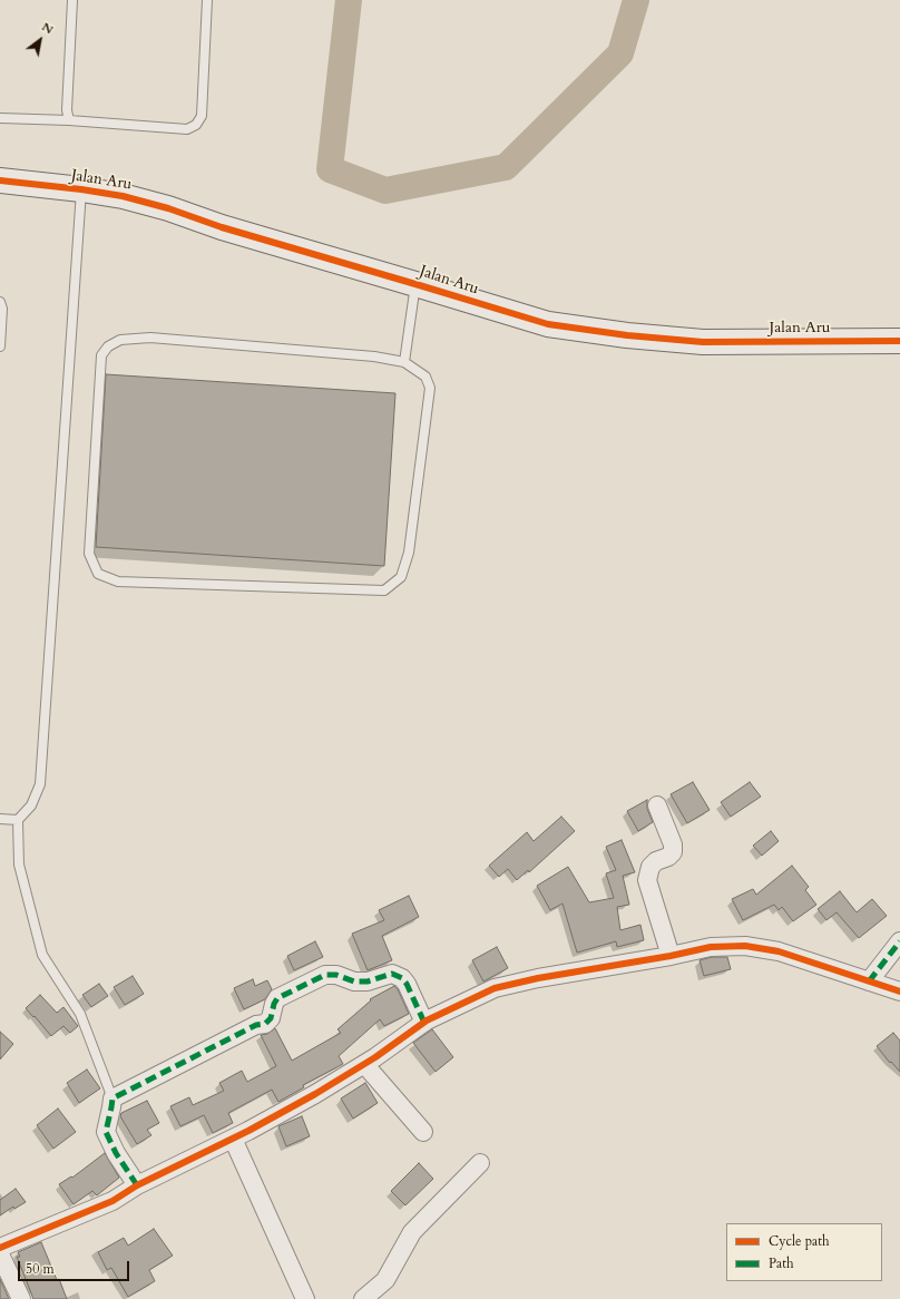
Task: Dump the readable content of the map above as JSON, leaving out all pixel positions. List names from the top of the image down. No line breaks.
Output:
{"streets":{"street":["Jalan Aru"]},"legend":["Cycle path","Path"],"scale_bar":"50 m","north":"top right"}
